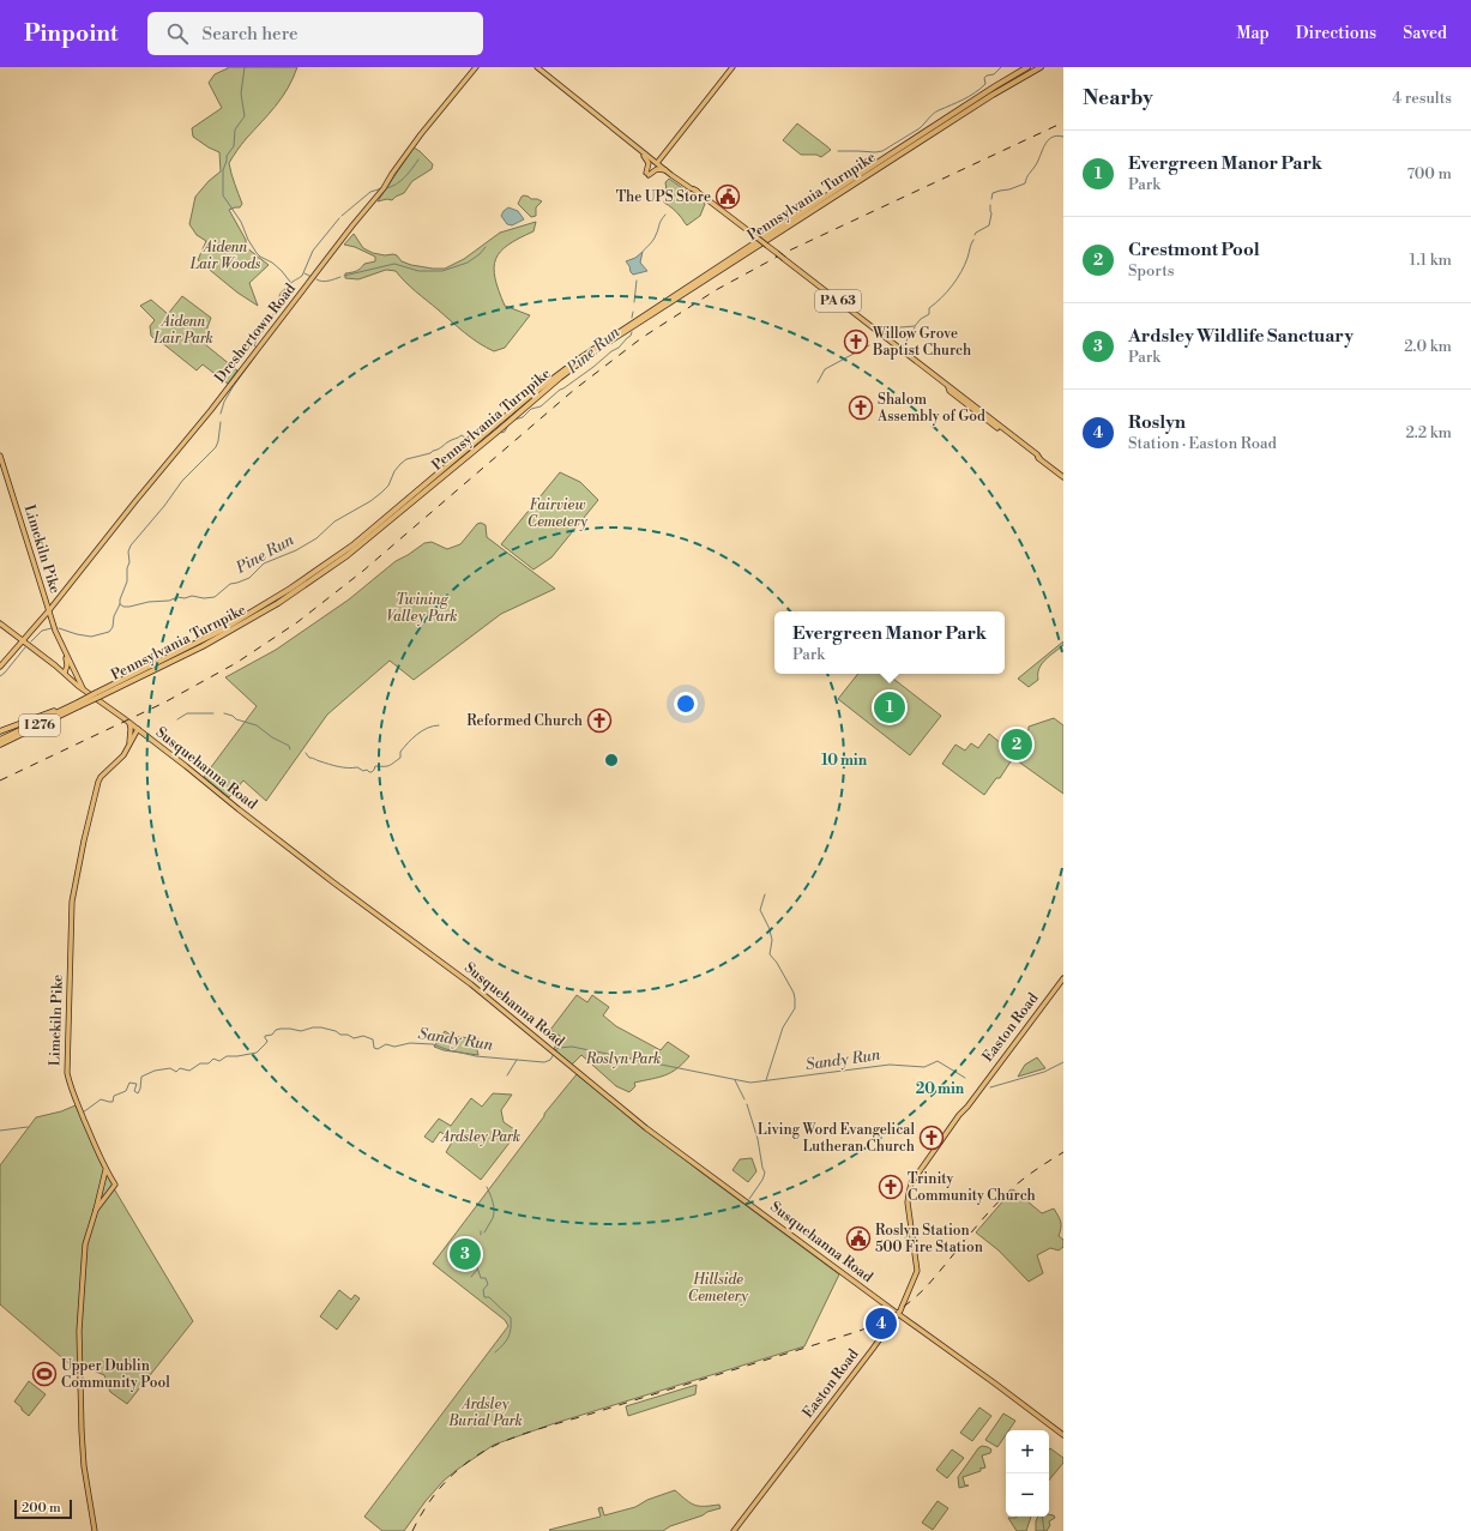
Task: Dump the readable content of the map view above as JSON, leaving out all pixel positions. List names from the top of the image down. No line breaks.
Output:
{"streets":{"highway":["Pennsylvania Turnpike","I 276"],"main road":["PA 63","Dreshertown Road","Limekiln Pike","Susquehanna Road","Easton Road"]},"crossings":[["Dreshertown Road","Limekiln Pike"],["Dreshertown Road","Susquehanna Road"],["Limekiln Pike","Susquehanna Road"],["Susquehanna Road","Easton Road"]],"water":["Pine Run","Sandy Run"],"parks":["Aidenn Lair Woods","Aidenn Lair Park","Fairview Cemetery","Twining Valley Park","Roslyn Park","Ardsley Park","Hillside Cemetery","Ardsley Burial Park"],"places":{"public building":["The UPS Store","Roslyn Station 500 Fire Station"],"church":["Willow Grove Baptist Church","Shalom Assembly of God","Reformed Church","Living Word Evangelical Lutheran Church","Trinity Community Church"],"sports":["Upper Dublin Community Pool"]},"scale_bar":"200 m","page":{"header":"Pinpoint","search":"Search here","nav":["Map","Directions","Saved"],"heading":["Nearby","4 results"],"list":[{"mark":"1","name":"Evergreen Manor Park","note":"Park","value":"700 m"},{"mark":"2","name":"Crestmont Pool","note":"Sports","value":"1.1 km"},{"mark":"3","name":"Ardsley Wildlife Sanctuary","note":"Park","value":"2.0 km"},{"mark":"4","name":"Roslyn","note":"Station · Easton Road","value":"2.2 km"}],"popup":["Evergreen Manor Park","Park"],"pins":["1","2","3","4"],"map_buttons":["+","−"],"scale":"200 m"},"rings":["10 min","20 min"]}
